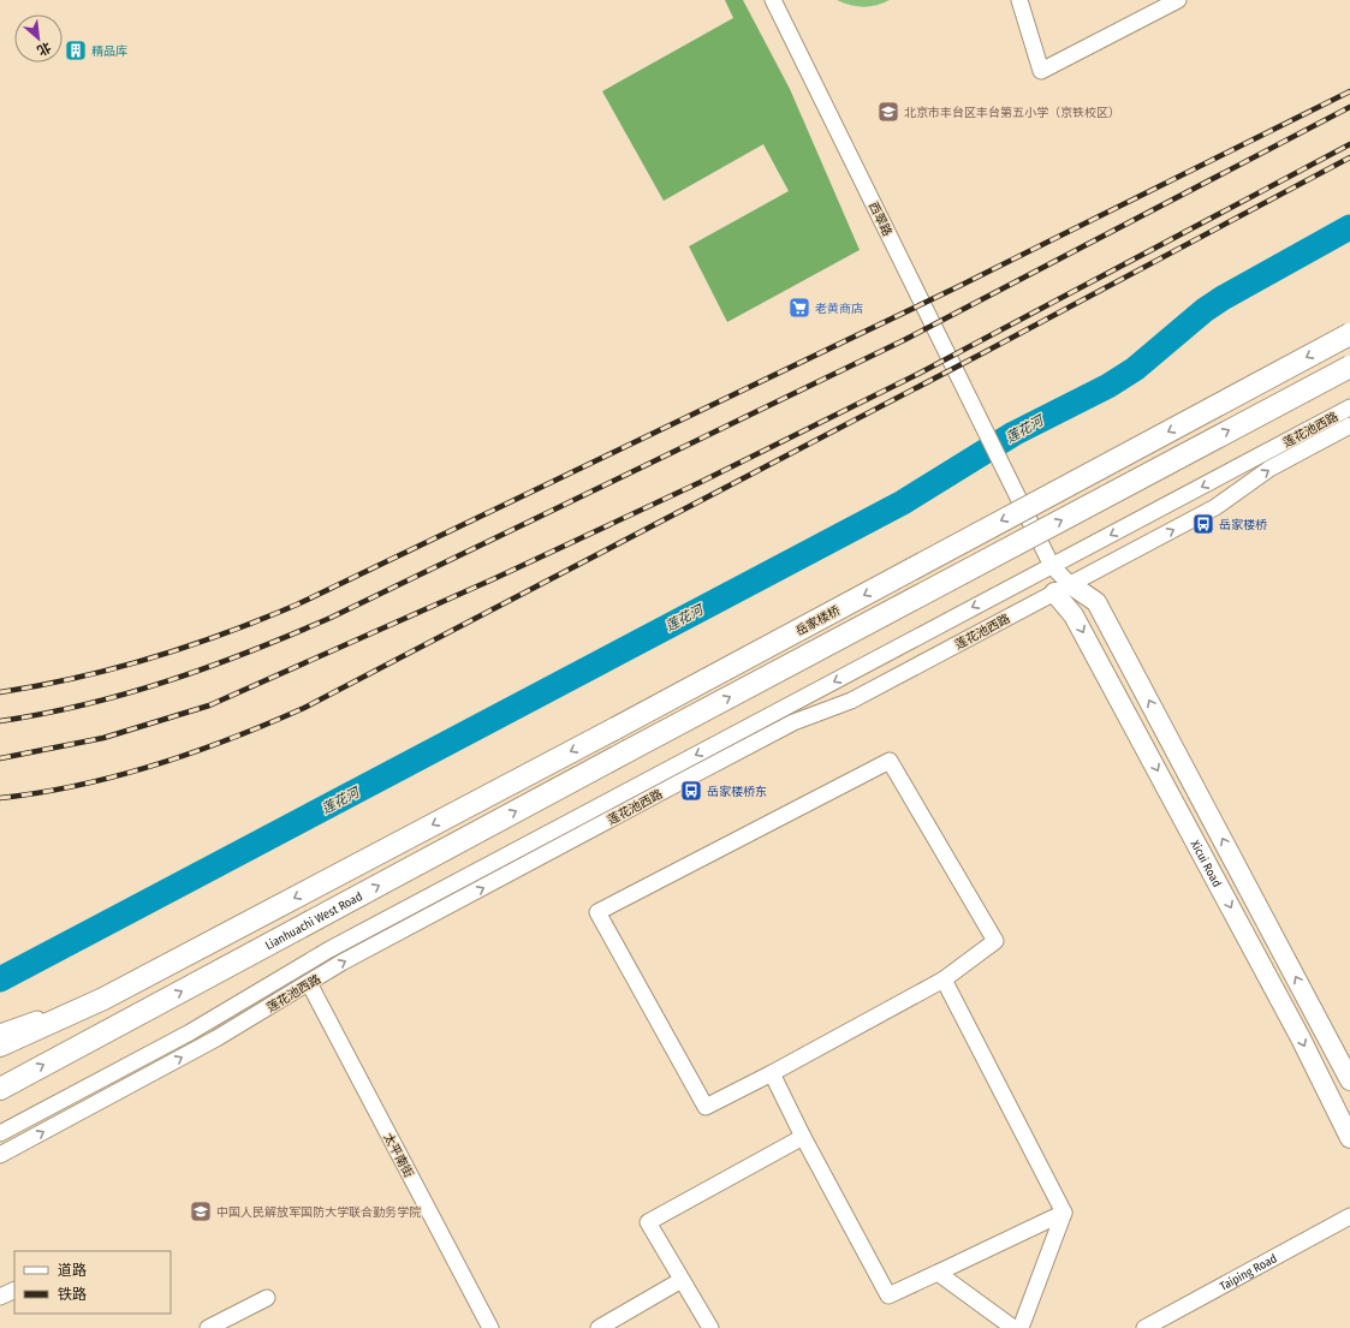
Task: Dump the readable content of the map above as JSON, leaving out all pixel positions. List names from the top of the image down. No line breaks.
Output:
{"streets":{"highway":["岳家楼桥","Lianhuachi West Road"],"main road":["Xicui Road"],"street":["西翠路","莲花池西路","太平南街","Taiping Road"]},"crossings":[["西翠路","莲花池西路"],["西翠路","Xicui Road"],["莲花池西路","Xicui Road"],["莲花池西路","太平南街"]],"one_way":["岳家楼桥","Lianhuachi West Road"],"water":["莲花河"],"places":{"building":["精品库"],"school or university":["北京市丰台区丰台第五小学（京铁校区）","中国人民解放军国防大学联合勤务学院"],"supermarket":["老黄商店"],"bus stop":["岳家楼桥","岳家楼桥东"]},"legend":["道路","铁路"],"north":"bottom right"}
